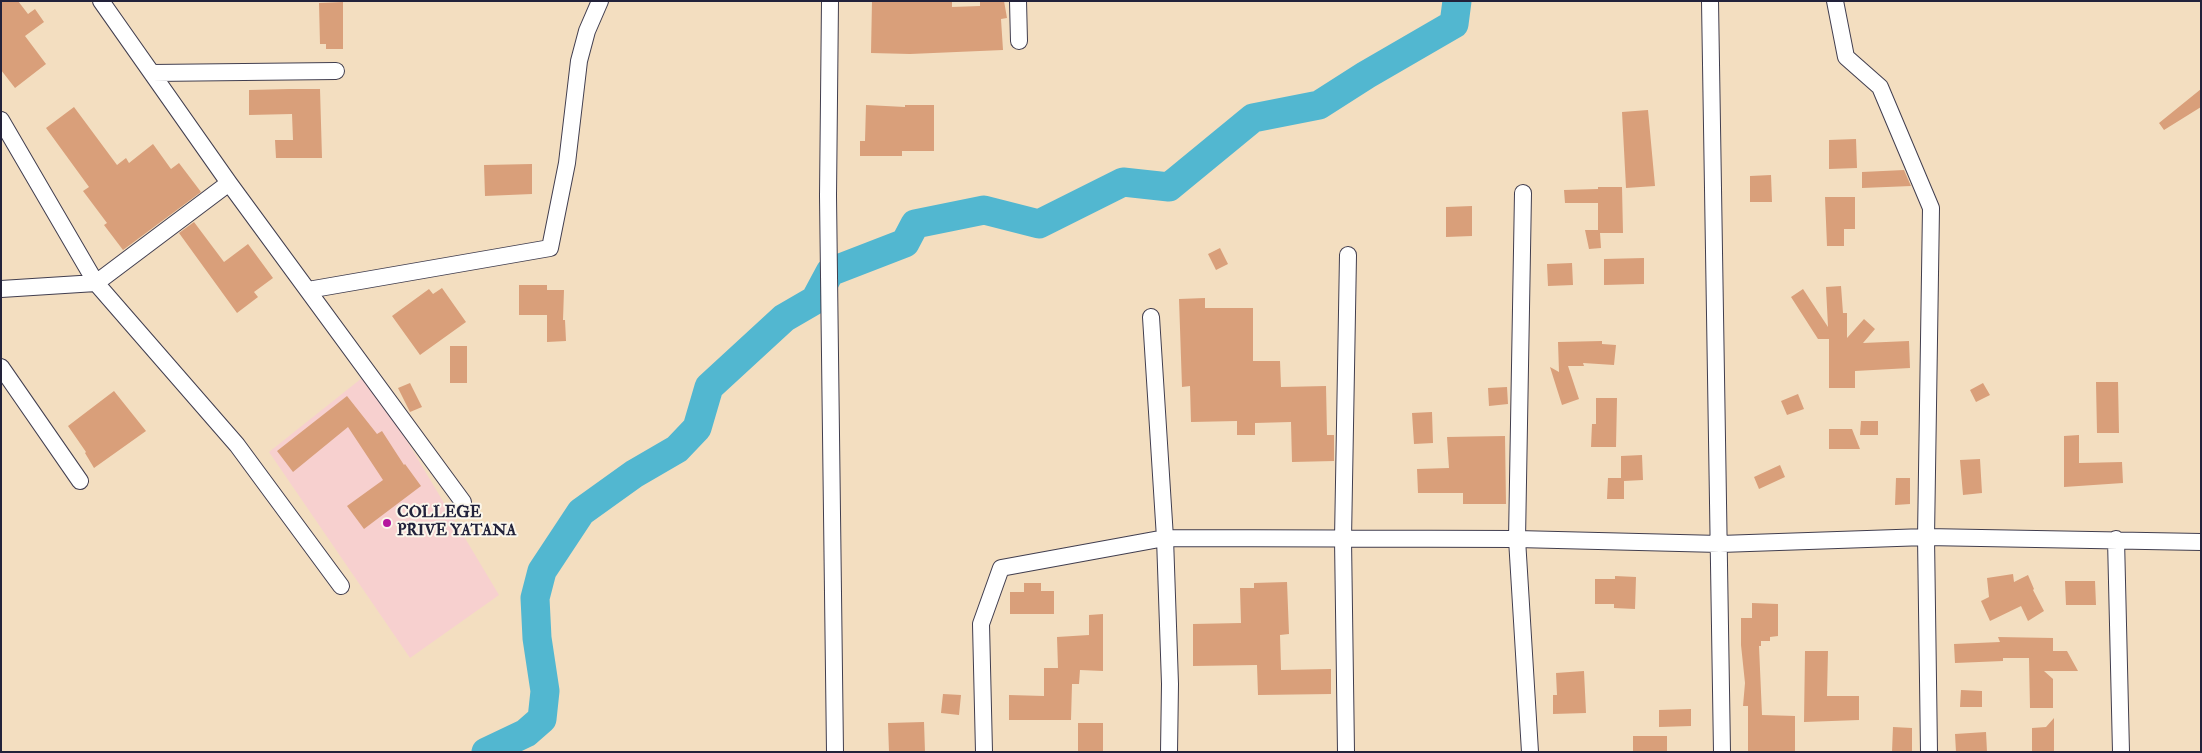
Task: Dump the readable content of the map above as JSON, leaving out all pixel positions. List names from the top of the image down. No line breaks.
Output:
{"places":["COLLEGE PRIVE YATANA"]}
